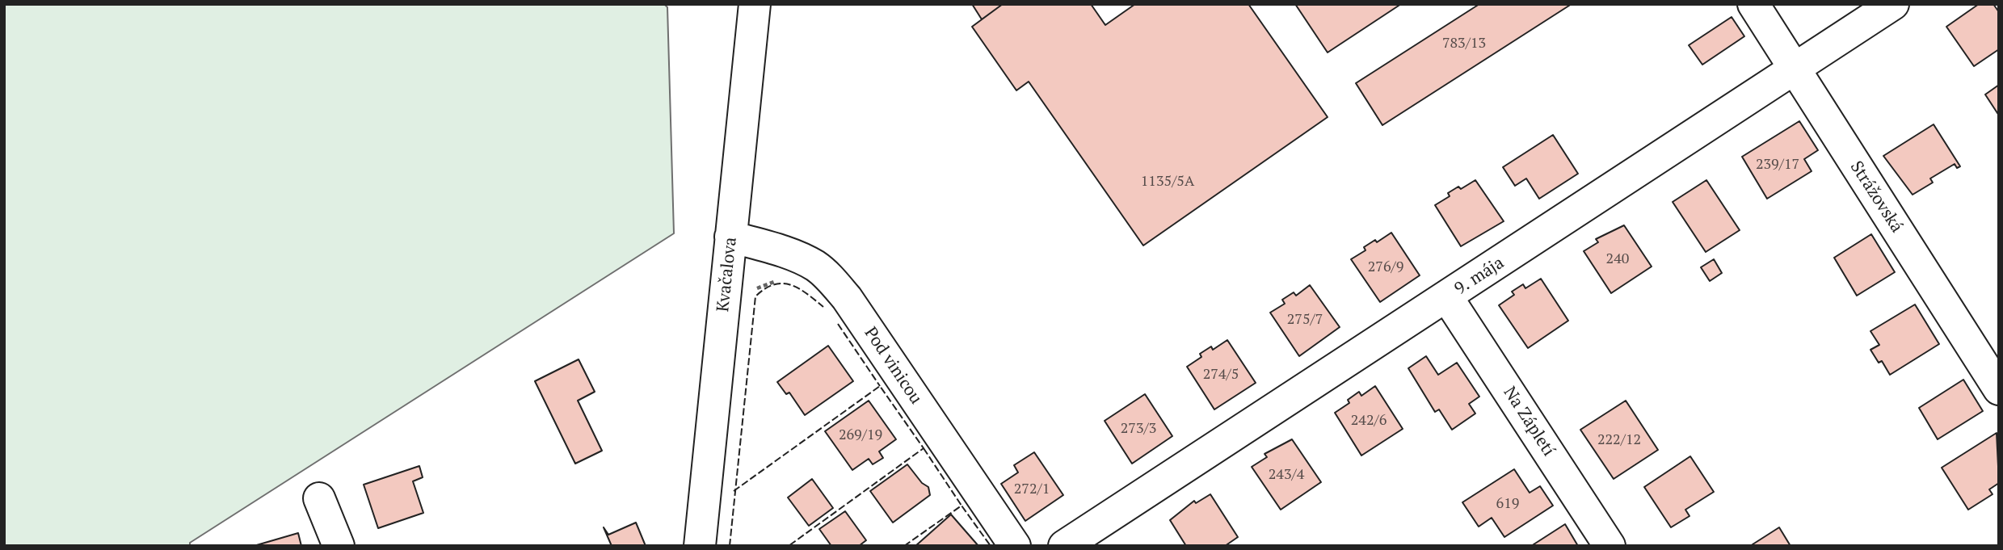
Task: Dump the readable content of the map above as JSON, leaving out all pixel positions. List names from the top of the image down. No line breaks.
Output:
{"streets":{"street":["Strážovská","Kvačalova","9. mája","Pod vinicou","Na Zápletí"]},"crossings":[["Strážovská","9. mája"],["Kvačalova","Pod vinicou"],["9. mája","Na Zápletí"]],"house_numbers":["783/13","239/17","1135/5A","240","276/9","275/7","274/5","242/6","273/3","269/19","222/12","243/4","272/1","619"]}
